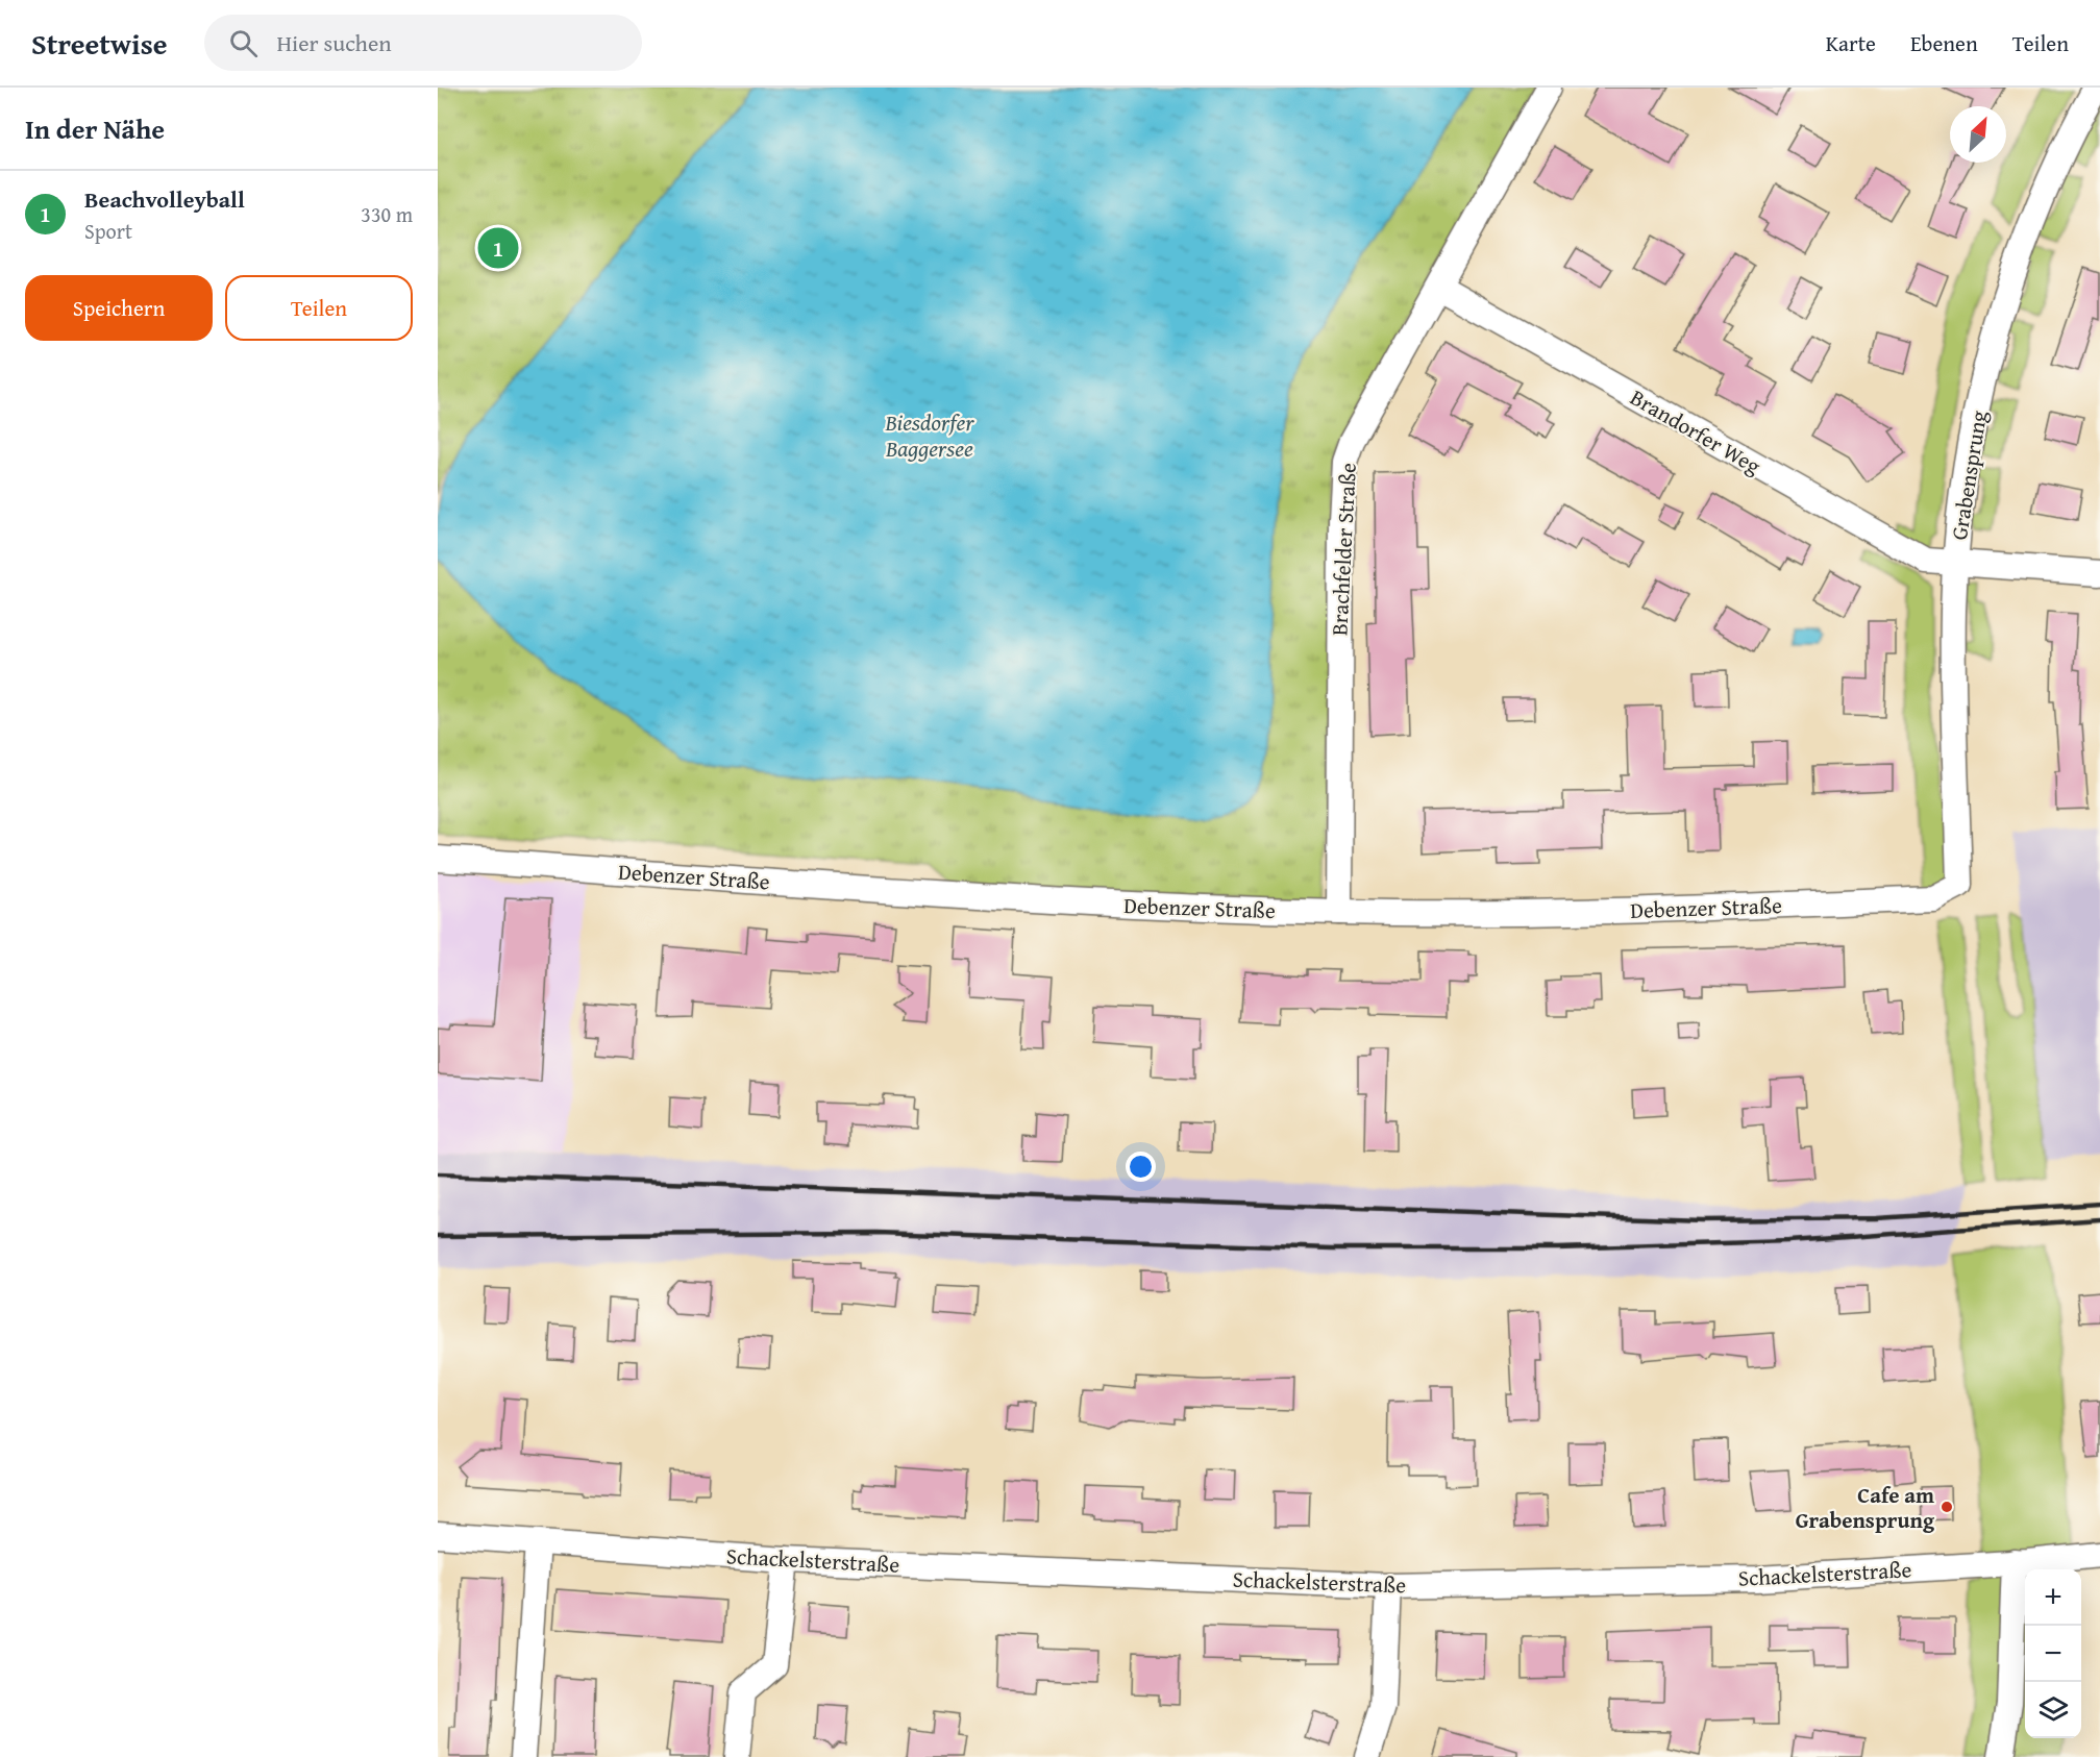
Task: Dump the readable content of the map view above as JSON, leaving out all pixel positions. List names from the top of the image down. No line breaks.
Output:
{"streets":{"street":["Brandorfer Weg","Grabensprung","Brachfelder Straße","Debenzer Straße","Schackelsterstraße"]},"crossings":[["Brandorfer Weg","Grabensprung"],["Brandorfer Weg","Brachfelder Straße"],["Grabensprung","Debenzer Straße"],["Brachfelder Straße","Debenzer Straße"]],"water":["Biesdorfer Baggersee"],"places":["Cafe am Grabensprung"],"north":"top right","page":{"header":"Streetwise","search":"Hier suchen","nav":["Karte","Ebenen","Teilen"],"heading":"In der Nähe","list":[{"mark":"1","name":"Beachvolleyball","note":"Sport","value":"330 m"}],"pins":"1","buttons":["Speichern","Teilen"],"map_buttons":["+","−"]}}
